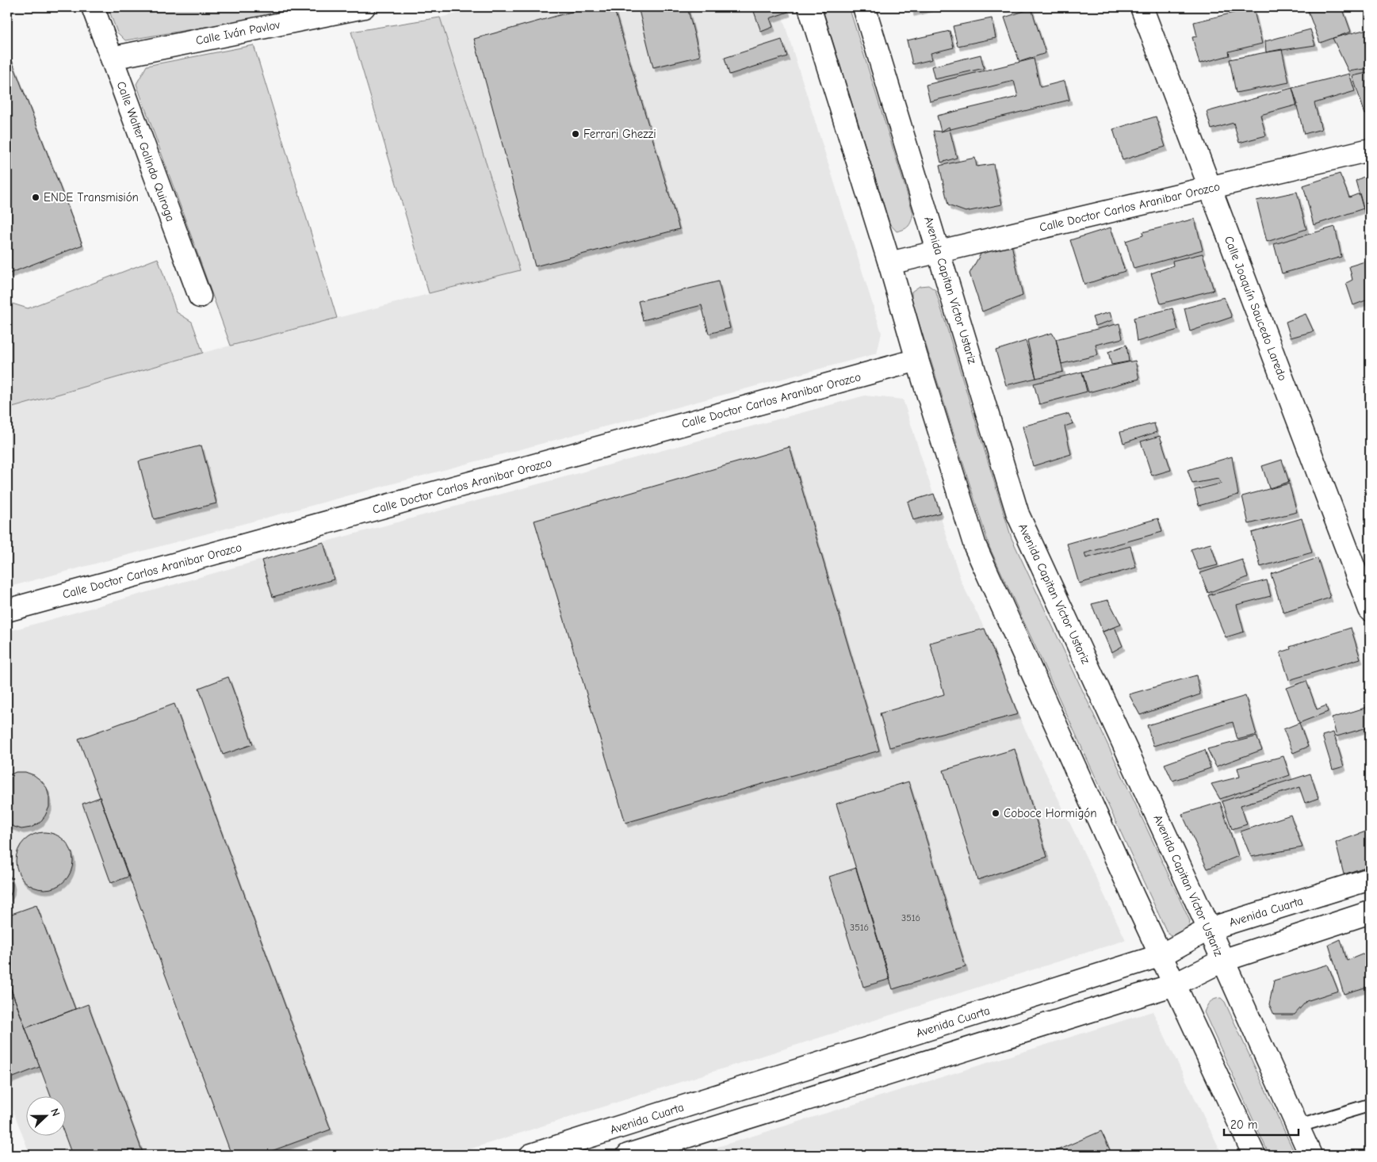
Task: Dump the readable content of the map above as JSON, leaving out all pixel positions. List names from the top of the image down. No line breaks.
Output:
{"streets":{"street":["Calle Iván Pavlov","Calle Walter Galindo Quiroga","Calle Doctor Carlos Aranibar Orozco","Avenida Capitan Víctor Ustariz","Calle Joaquín Saucedo Laredo","Avenida Cuarta"]},"crossings":[["Calle Iván Pavlov","Calle Walter Galindo Quiroga"],["Calle Doctor Carlos Aranibar Orozco","Avenida Capitan Víctor Ustariz"],["Calle Doctor Carlos Aranibar Orozco","Calle Joaquín Saucedo Laredo"],["Avenida Capitan Víctor Ustariz","Avenida Cuarta"]],"places":["Ferrari Ghezzi","ENDE Transmisión","Coboce Hormigón"],"house_numbers":["3516","3516"],"scale_bar":"20 m","north":"right"}
